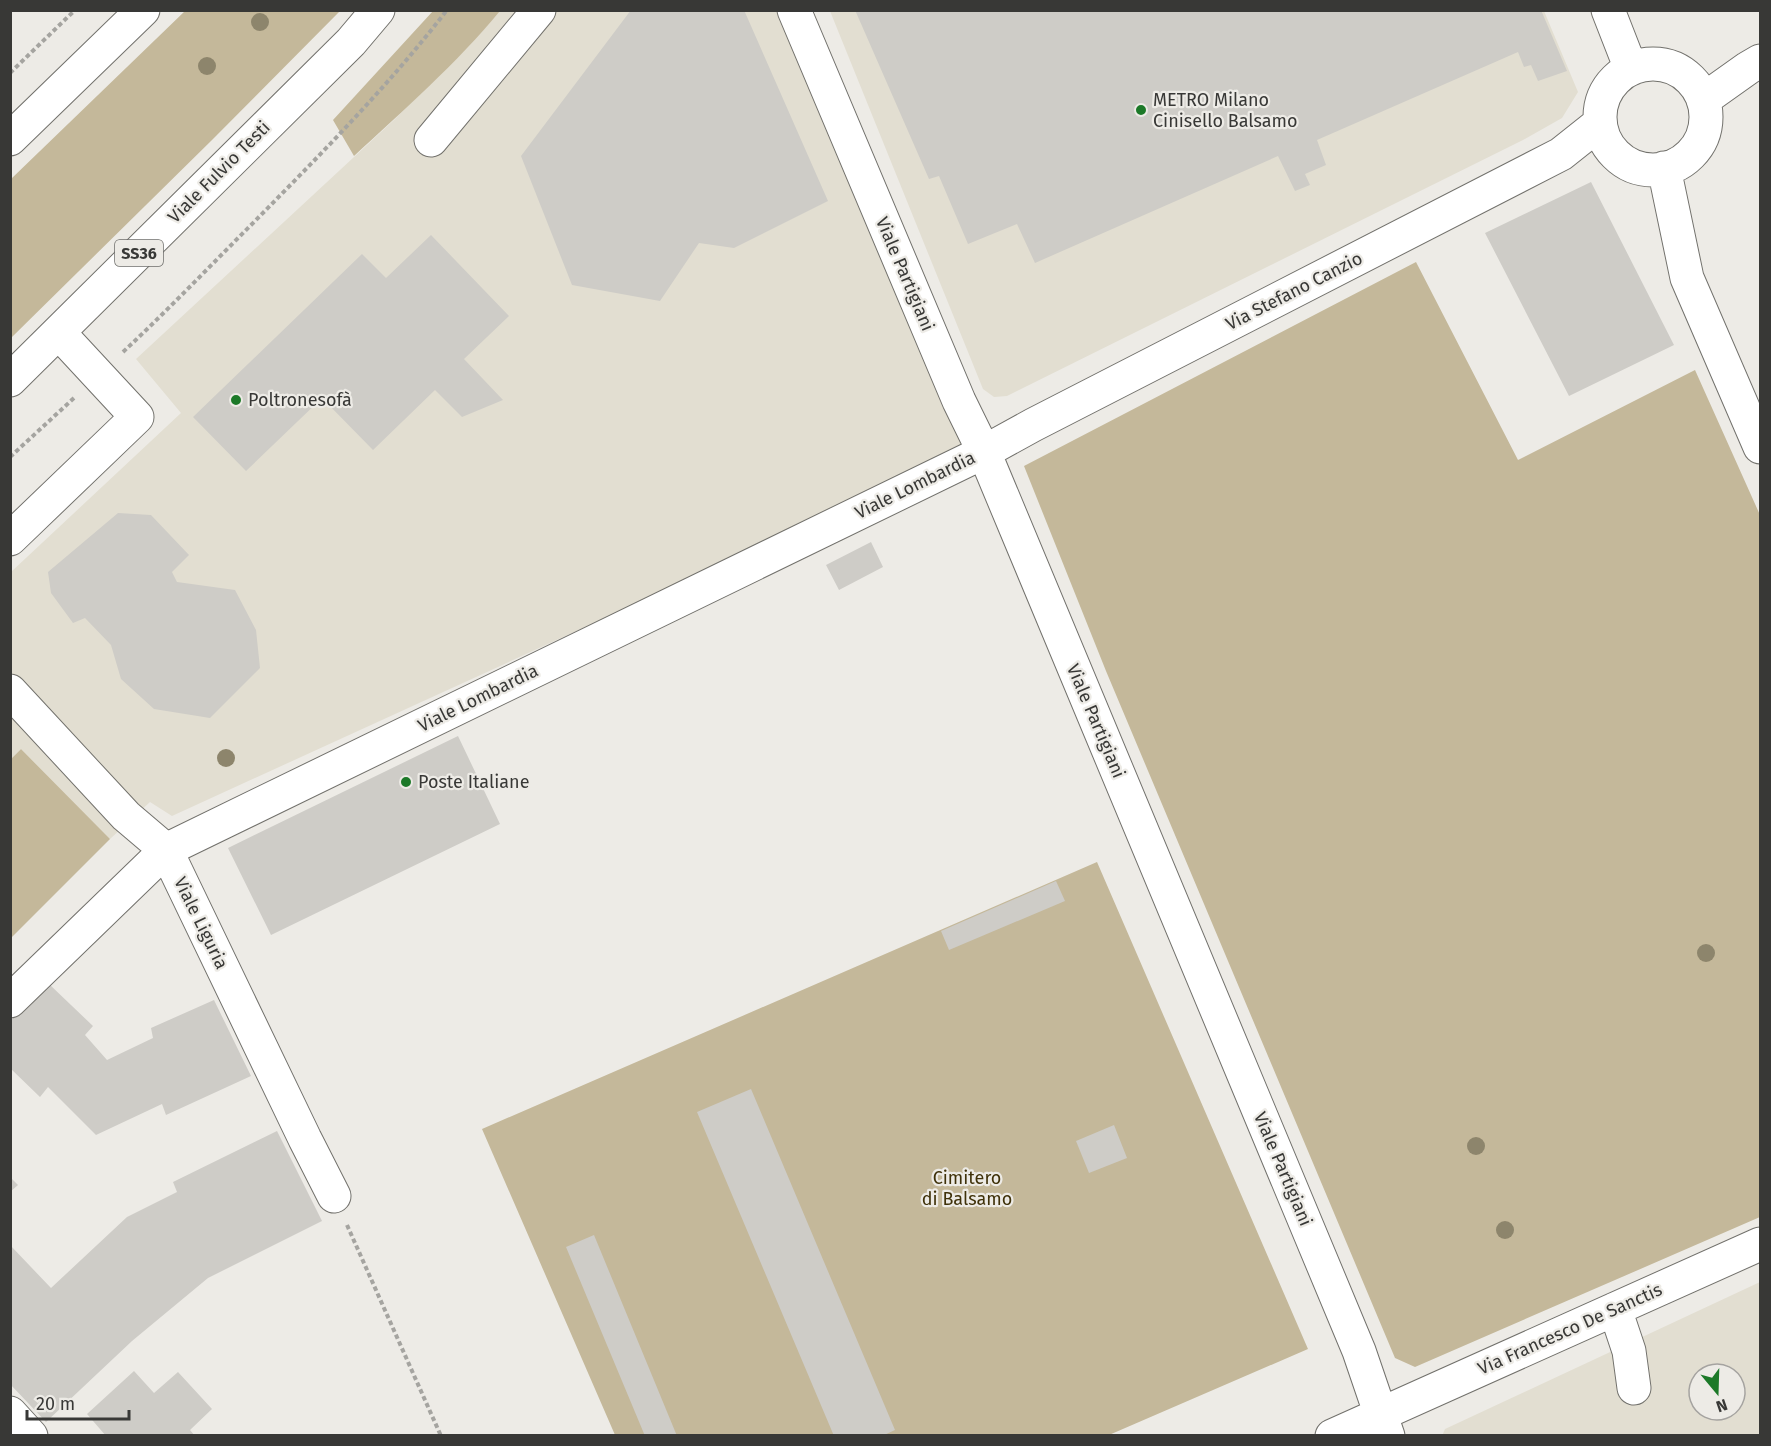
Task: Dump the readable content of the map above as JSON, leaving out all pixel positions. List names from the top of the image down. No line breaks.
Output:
{"streets":{"main road":["Viale Fulvio Testi","SS36","Viale Partigiani","Via Stefano Canzio","Viale Lombardia","Viale Liguria","Via Francesco De Sanctis"]},"crossings":[["Viale Partigiani","Via Stefano Canzio"],["Viale Partigiani","Viale Lombardia"],["Viale Partigiani","Via Francesco De Sanctis"],["Via Stefano Canzio","Viale Lombardia"],["Viale Lombardia","Viale Liguria"]],"parks":["Cimitero di Balsamo"],"places":["METRO Milano Cinisello Balsamo","Poltronesofà","Poste Italiane"],"scale_bar":"20 m","north":"bottom"}
